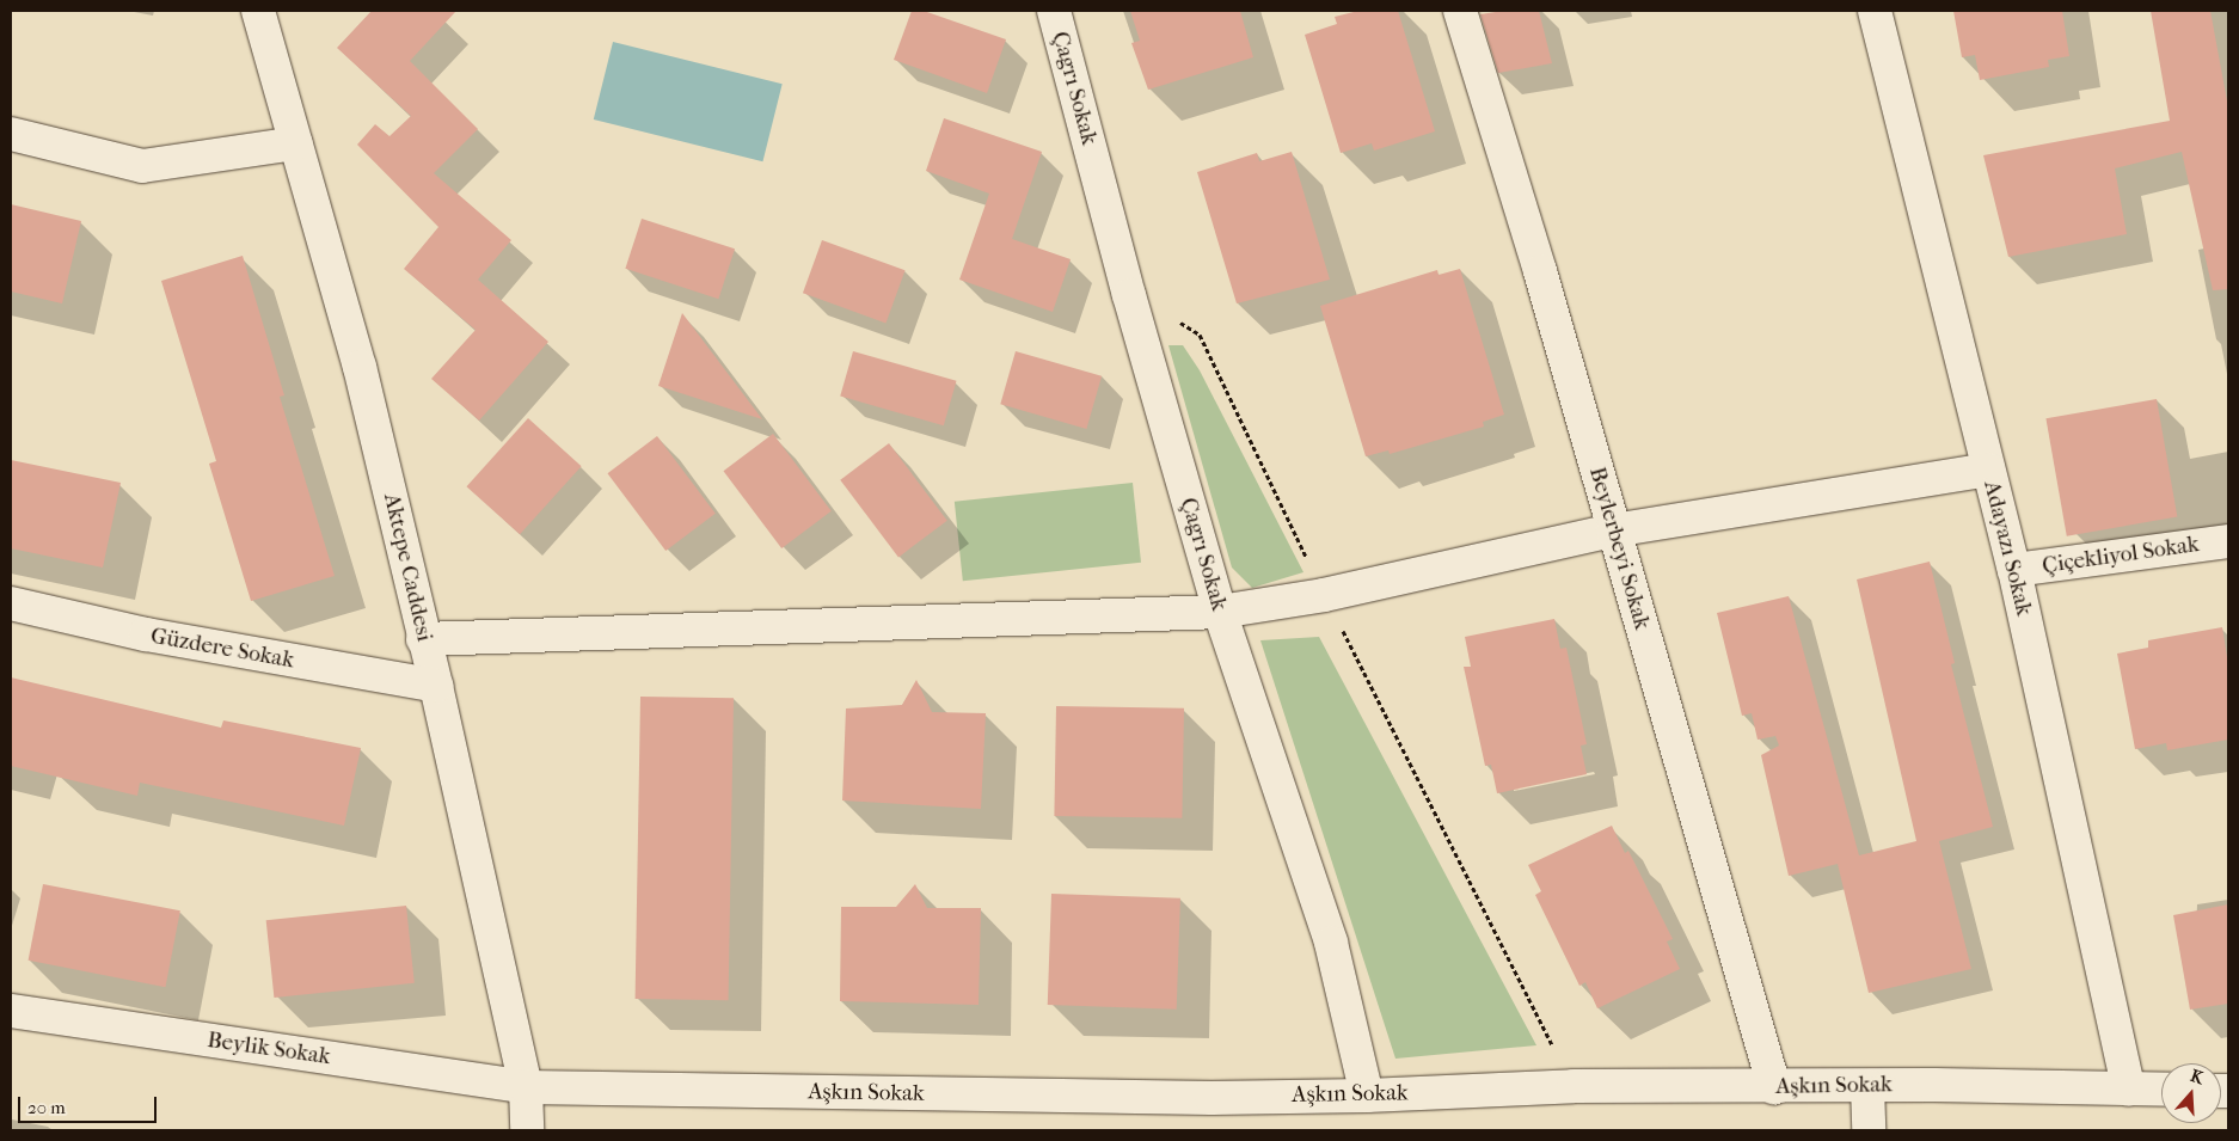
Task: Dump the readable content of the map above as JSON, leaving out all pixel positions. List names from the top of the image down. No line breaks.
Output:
{"streets":{"street":["Çagrı Sokak","Beylerbeyi Sokak","Adayazı Sokak","Çiçekliyol Sokak","Aktepe Caddesi","Güzdere Sokak","Beylik Sokak","Aşkın Sokak"]},"crossings":[["Çagrı Sokak","Aşkın Sokak"],["Beylerbeyi Sokak","Aşkın Sokak"],["Adayazı Sokak","Çiçekliyol Sokak"],["Adayazı Sokak","Aşkın Sokak"],["Aktepe Caddesi","Güzdere Sokak"],["Aktepe Caddesi","Beylik Sokak"],["Aktepe Caddesi","Aşkın Sokak"],["Beylik Sokak","Aşkın Sokak"]],"scale_bar":"20 m","north":"top"}
